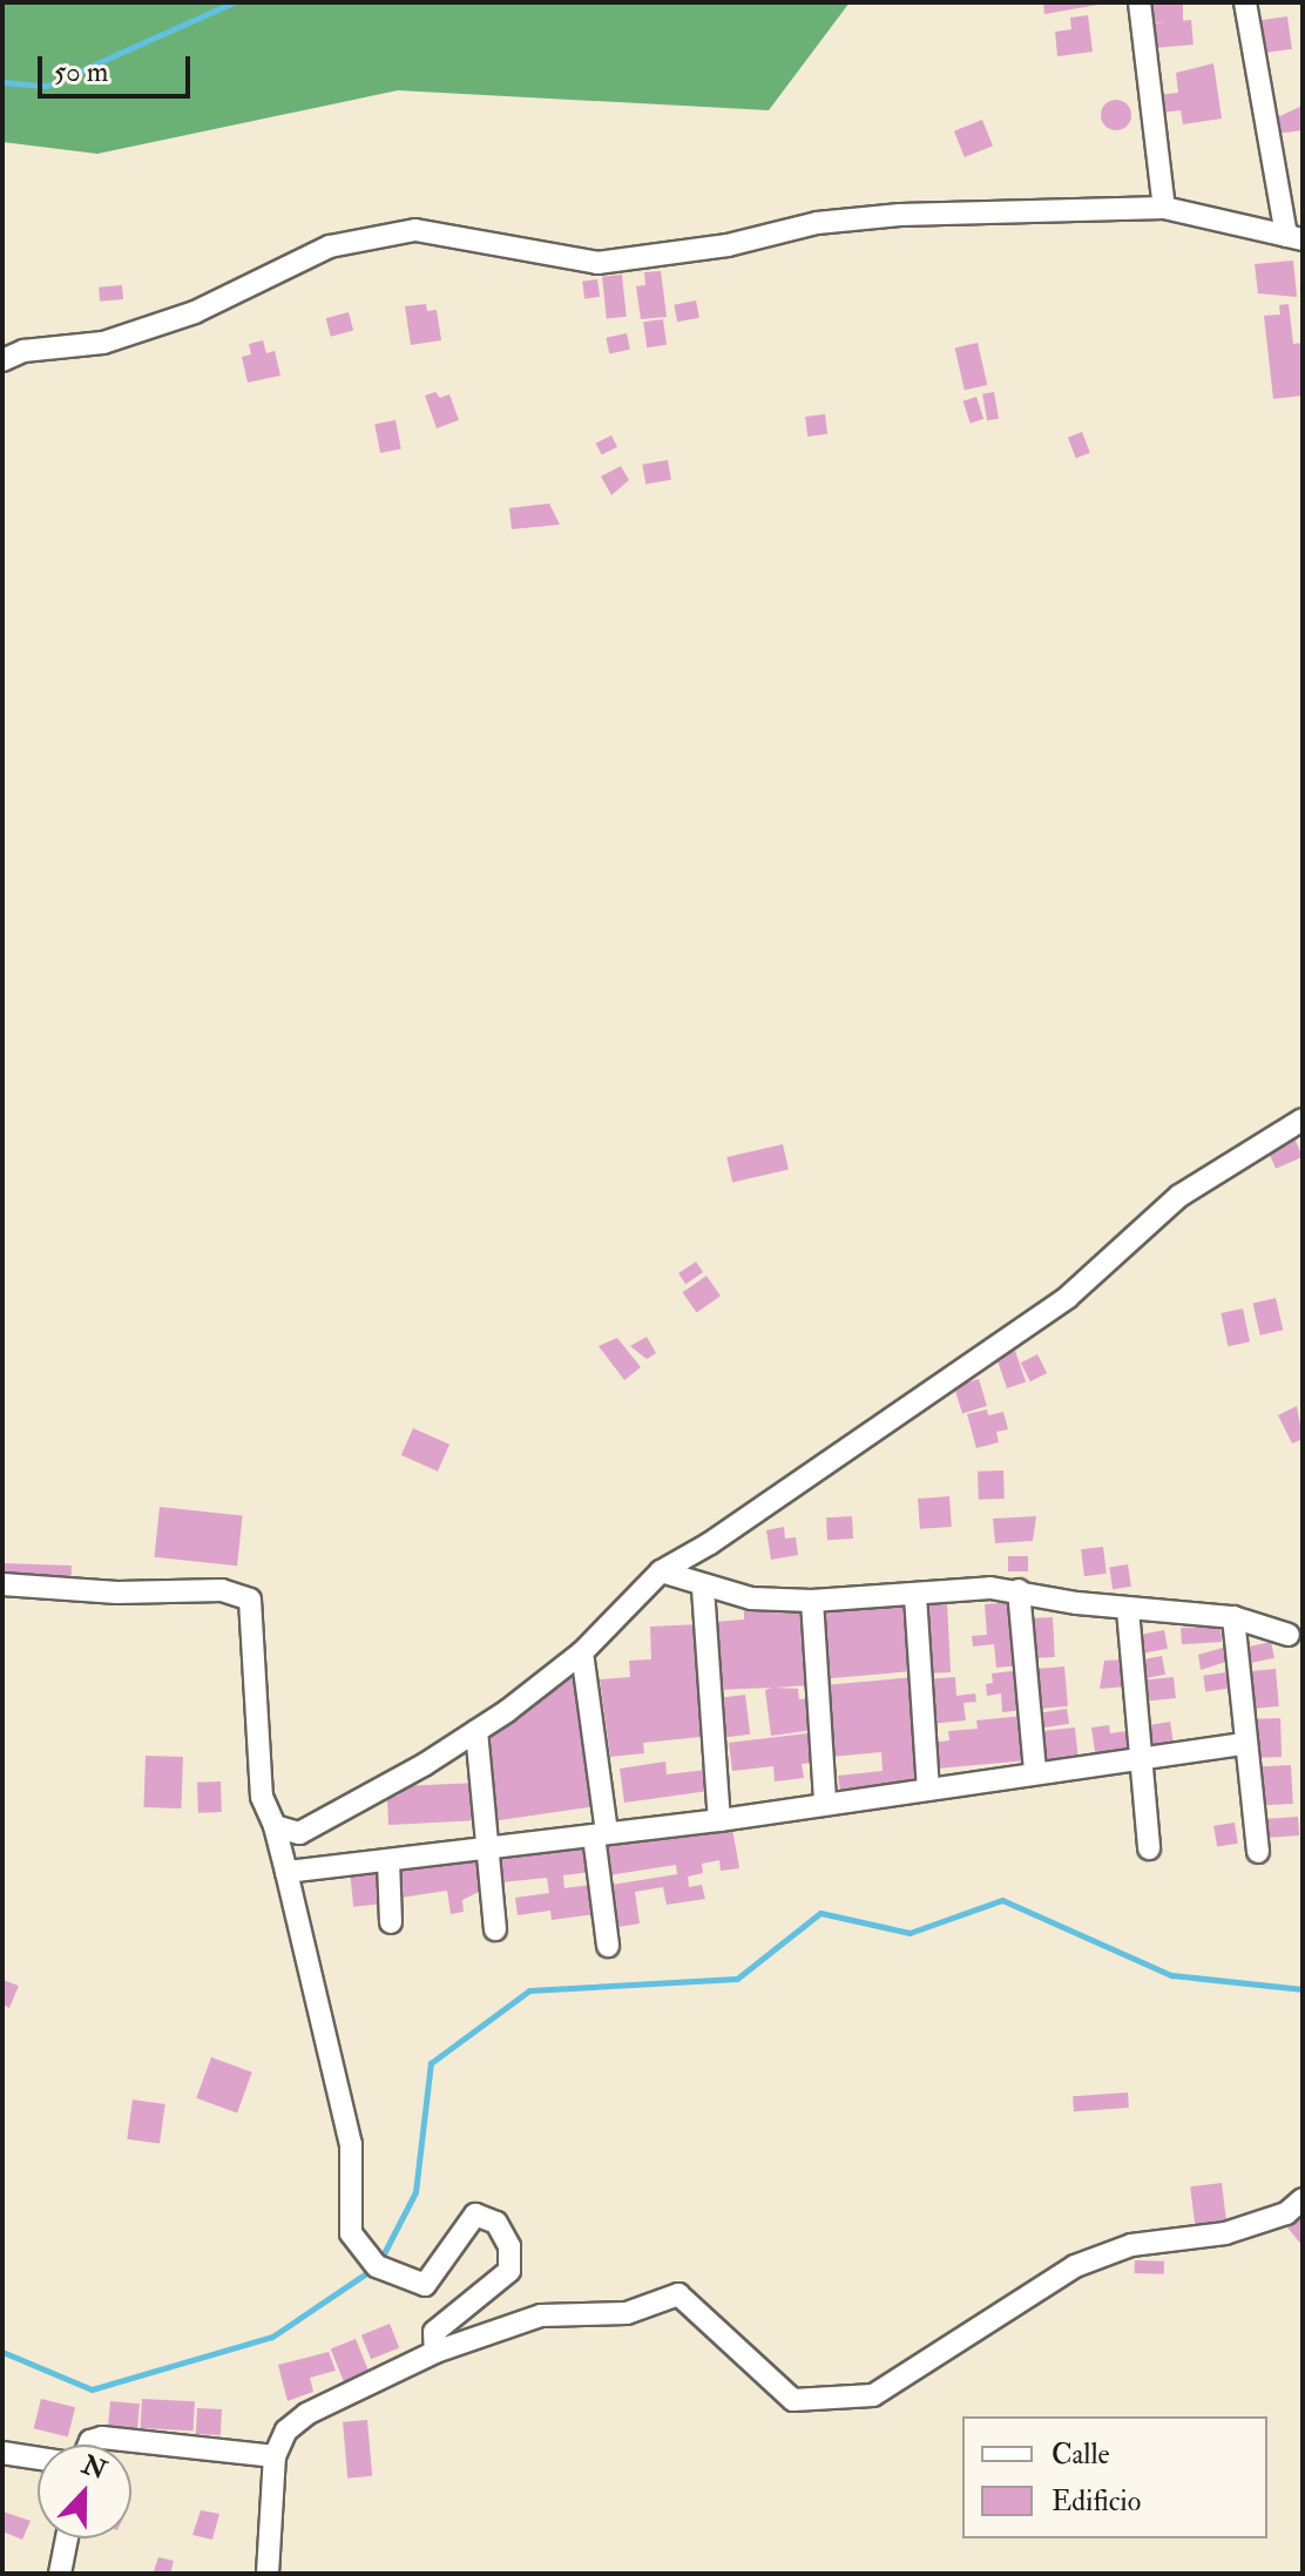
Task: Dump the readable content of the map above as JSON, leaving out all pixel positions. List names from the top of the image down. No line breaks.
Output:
{"legend":["Calle","Edificio"],"scale_bar":"50 m","north":"top"}
